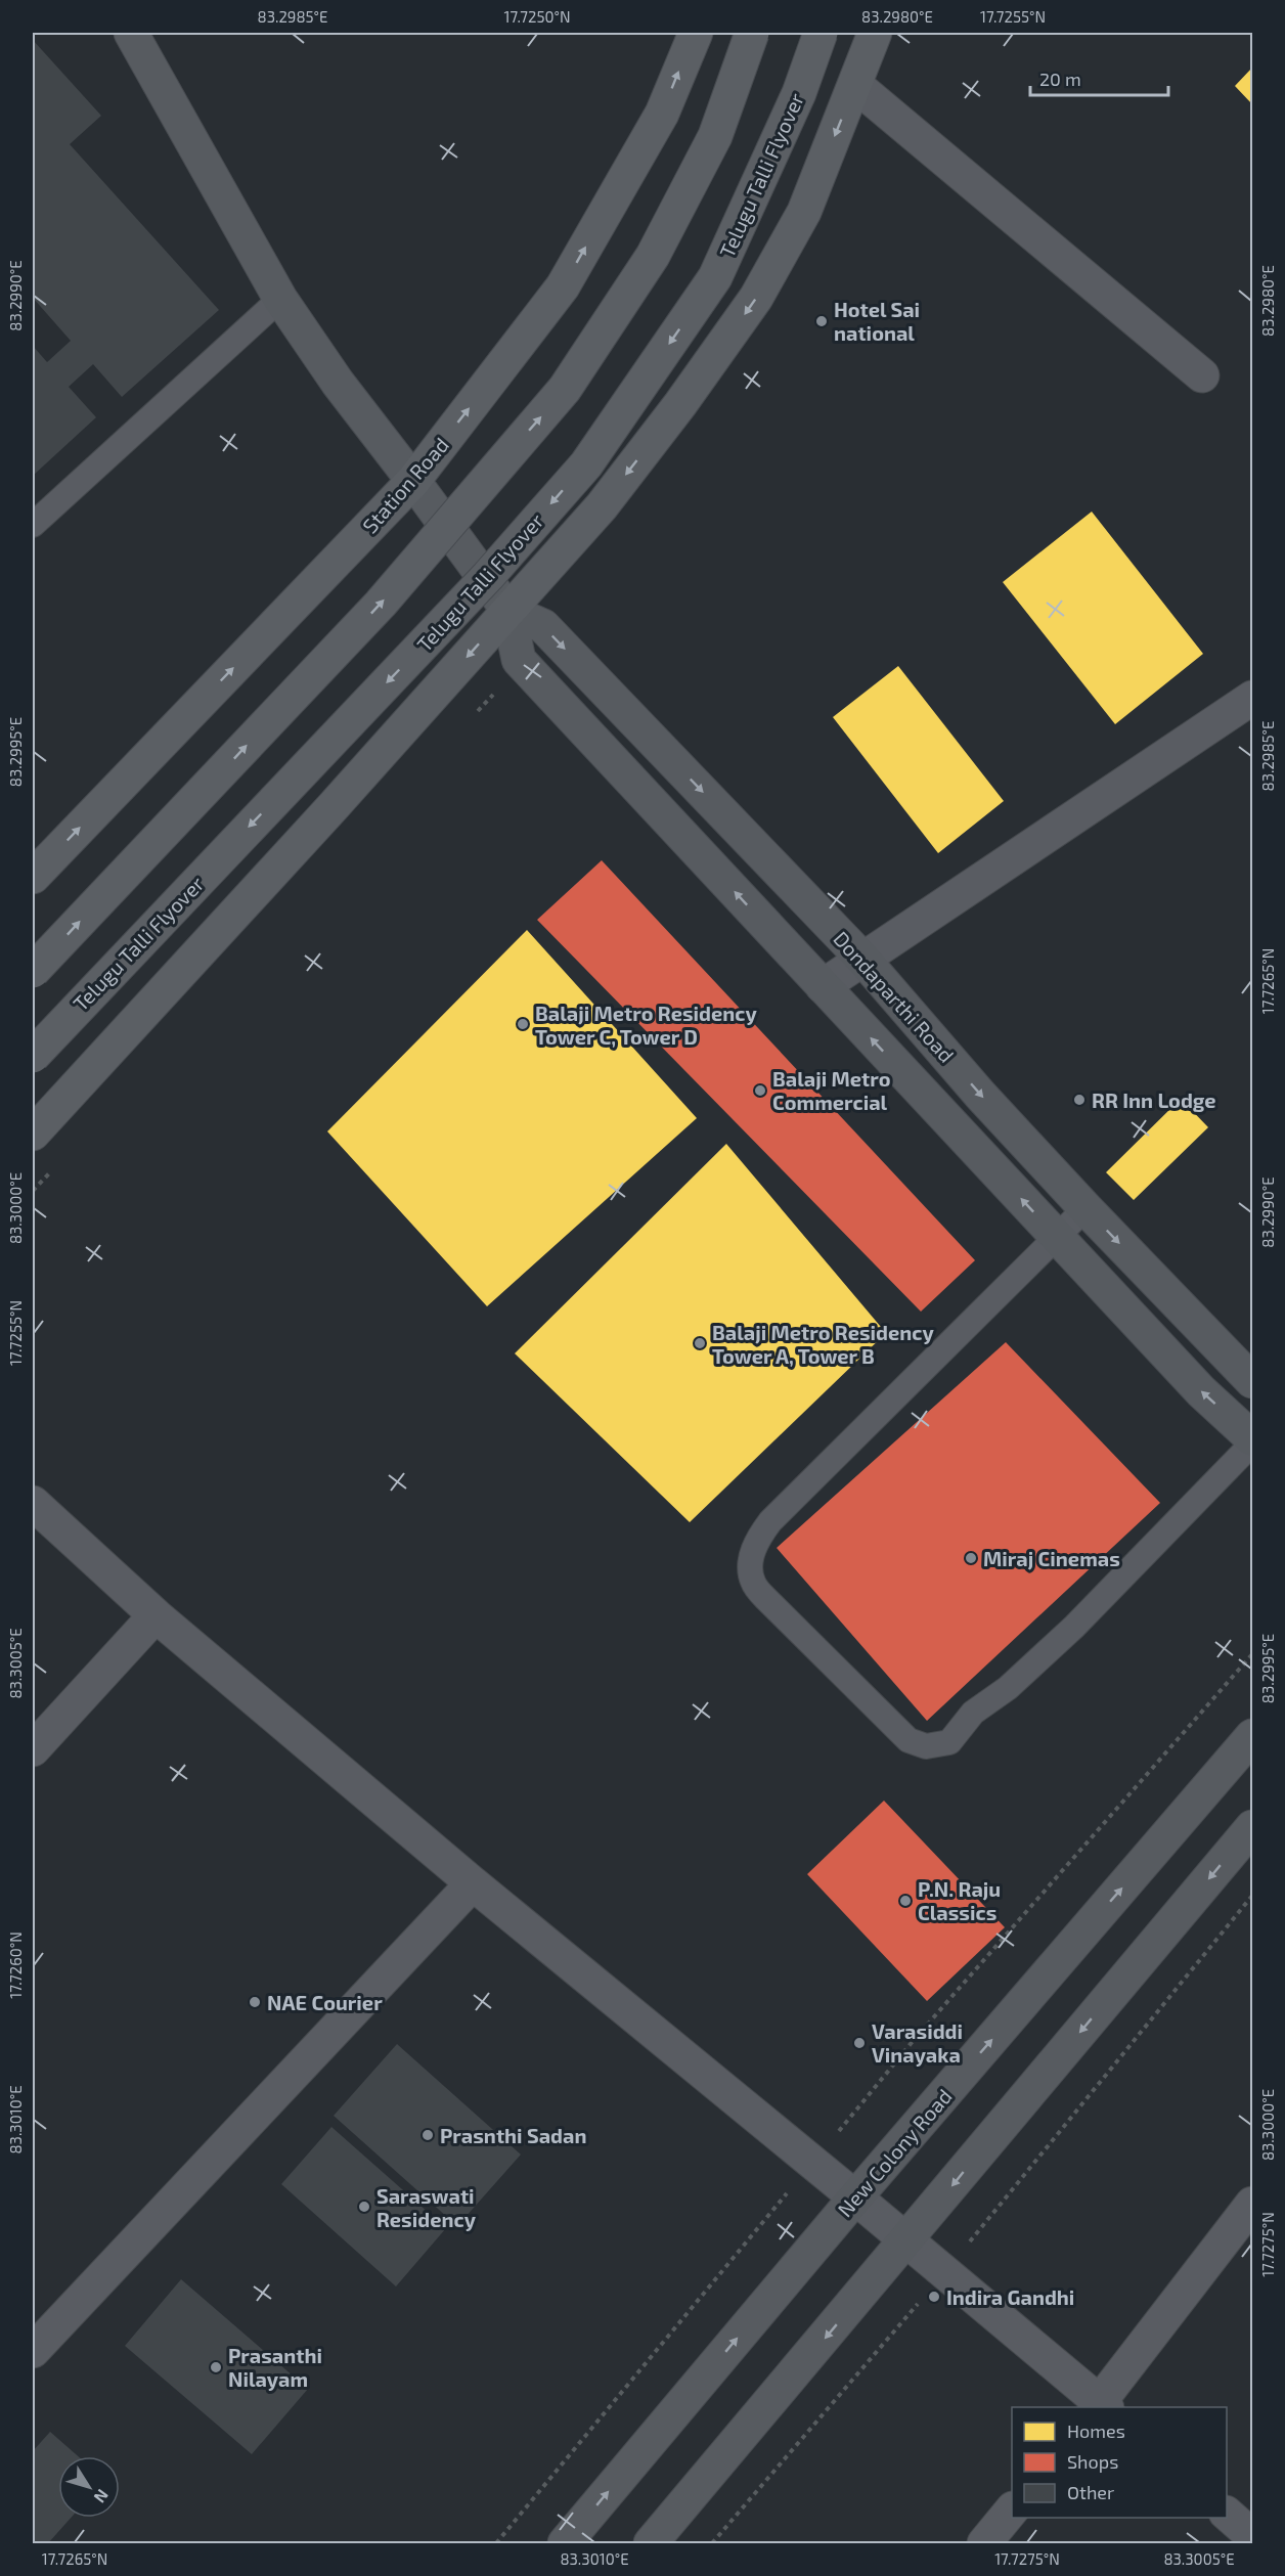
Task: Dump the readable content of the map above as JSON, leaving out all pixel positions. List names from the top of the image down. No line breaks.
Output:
{"streets":{"main road":["Telugu Talli Flyover","Station Road","Dondaparthi Road","New Colony Road"]},"crossings":[["Station Road","Dondaparthi Road"]],"places":["Hotel Sai national","Balaji Metro Residency Tower C, Tower D","Balaji Metro Commercial","RR Inn Lodge","Balaji Metro Residency Tower A, Tower B","Miraj Cinemas","P.N. Raju Classics","NAE Courier","Varasiddi Vinayaka","Prasnthi Sadan","Saraswati Residency","Indira Gandhi","Prasanthi Nilayam"],"legend":["Homes","Shops","Other"],"scale_bar":"20 m","north":"bottom right","coordinates":["83.2985°E","17.7250°N","83.2980°E","17.7255°N","83.2990°E","83.2995°E","17.7265°N","83.3000°E","83.3005°E","17.7260°N","83.3010°E","17.7275°N"]}
